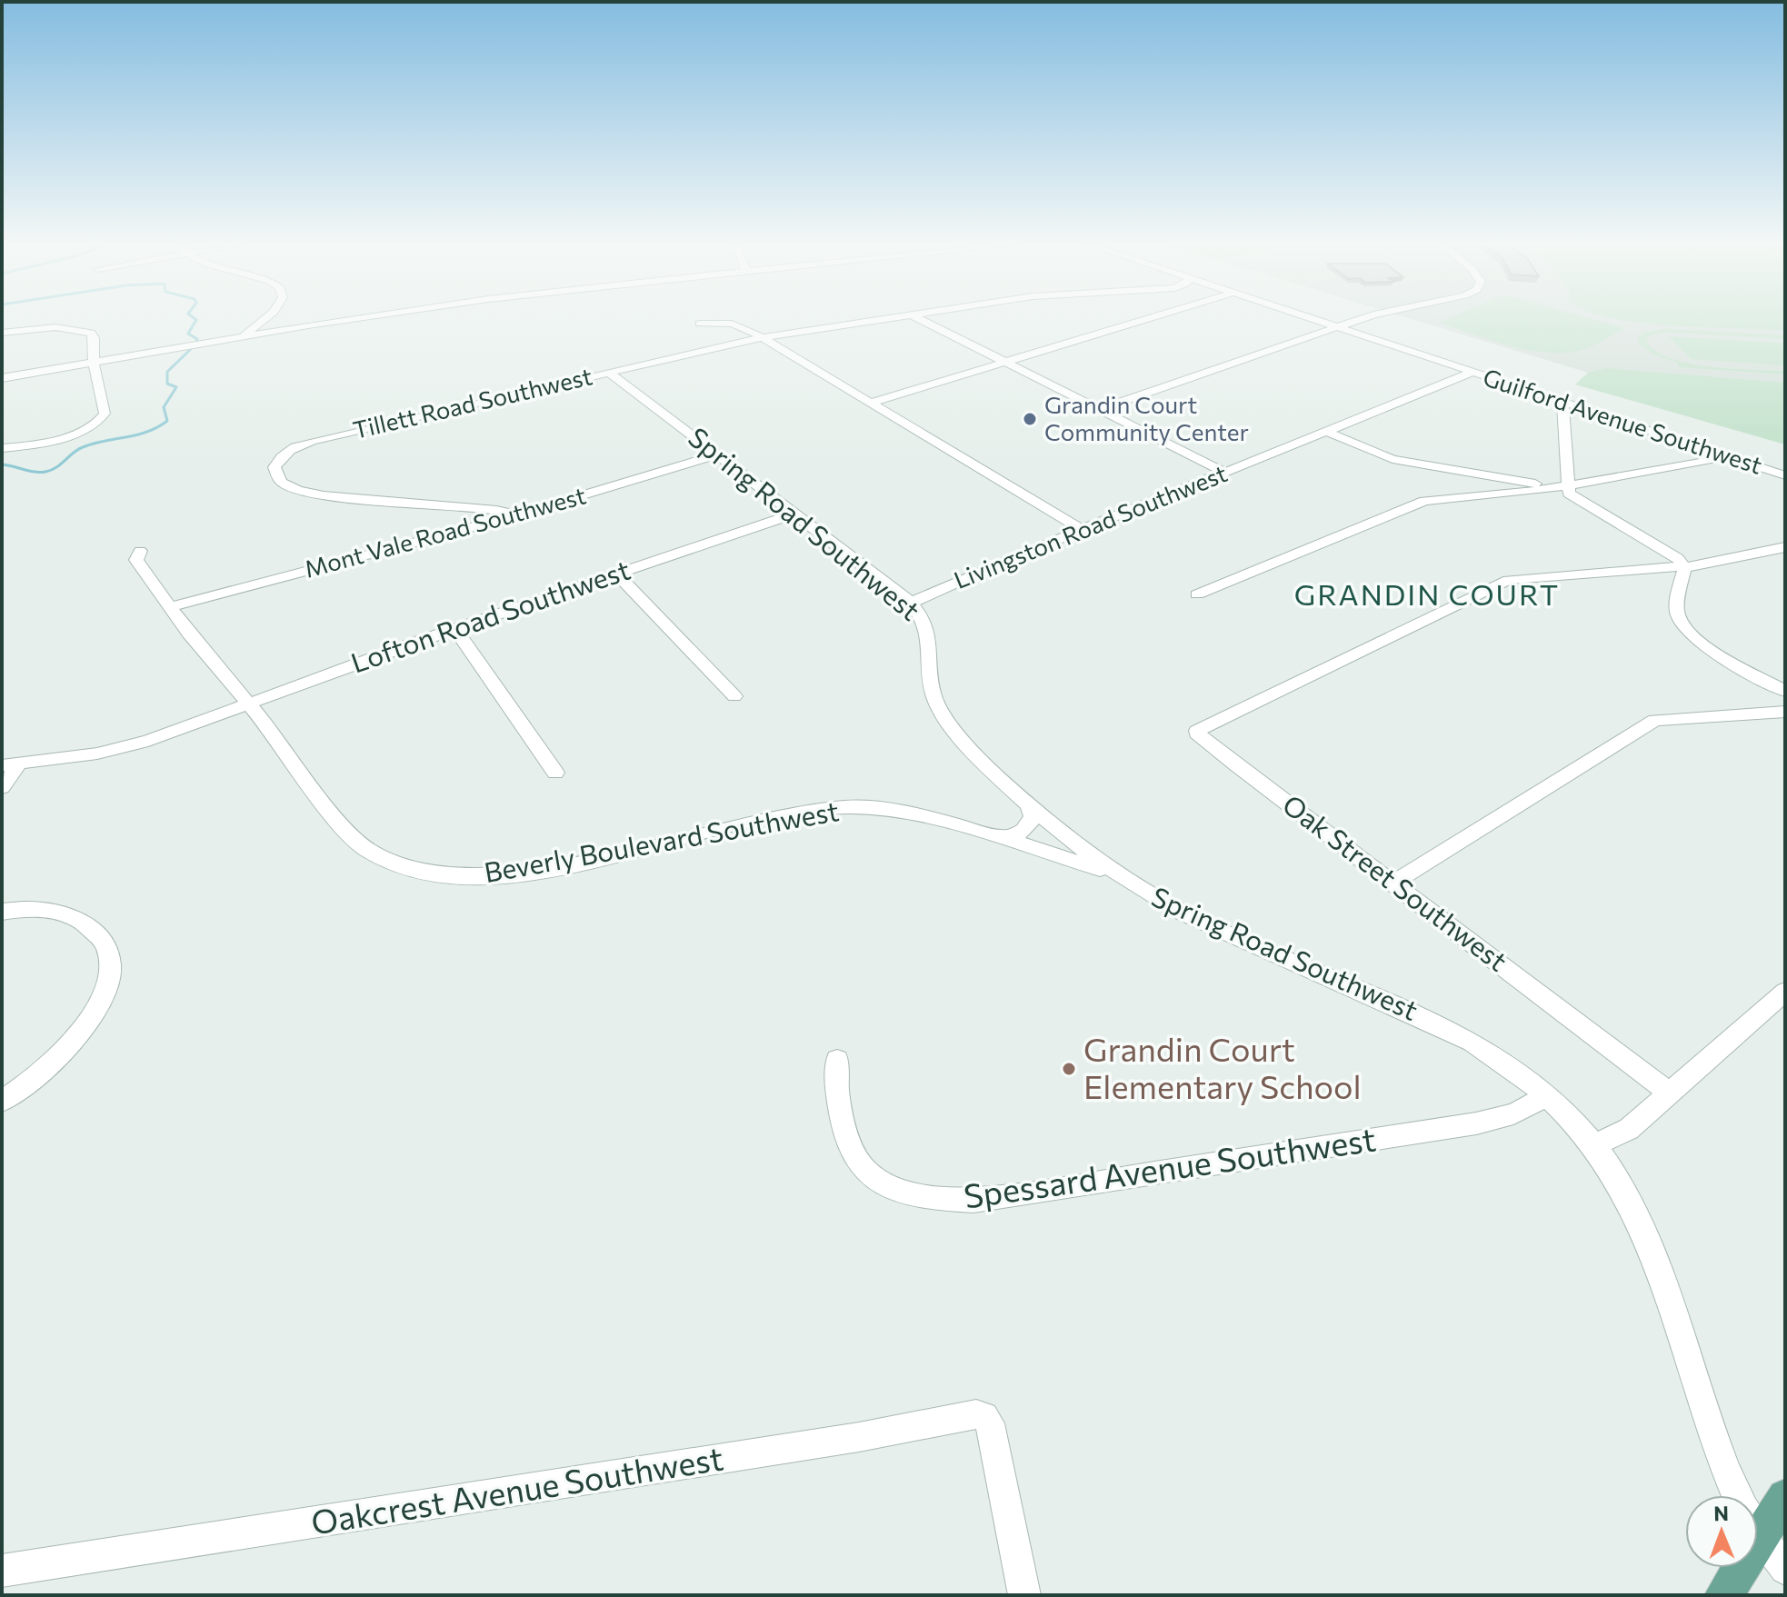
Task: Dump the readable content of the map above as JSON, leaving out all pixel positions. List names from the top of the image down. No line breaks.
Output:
{"streets":{"street":["Tillett Road Southwest","Guilford Avenue Southwest","Spring Road Southwest","Livingston Road Southwest","Mont Vale Road Southwest","Lofton Road Southwest","Beverly Boulevard Southwest","Oak Street Southwest","Spessard Avenue Southwest","Oakcrest Avenue Southwest"]},"crossings":[["Tillett Road Southwest","Spring Road Southwest"],["Tillett Road Southwest","Mont Vale Road Southwest"],["Guilford Avenue Southwest","Livingston Road Southwest"],["Spring Road Southwest","Livingston Road Southwest"],["Spring Road Southwest","Mont Vale Road Southwest"],["Spring Road Southwest","Lofton Road Southwest"],["Spring Road Southwest","Beverly Boulevard Southwest"],["Spring Road Southwest","Spessard Avenue Southwest"],["Mont Vale Road Southwest","Beverly Boulevard Southwest"],["Lofton Road Southwest","Beverly Boulevard Southwest"]],"districts":["GRANDIN COURT"],"places":["Grandin Court Community Center","Grandin Court Elementary School"],"north":"top"}
